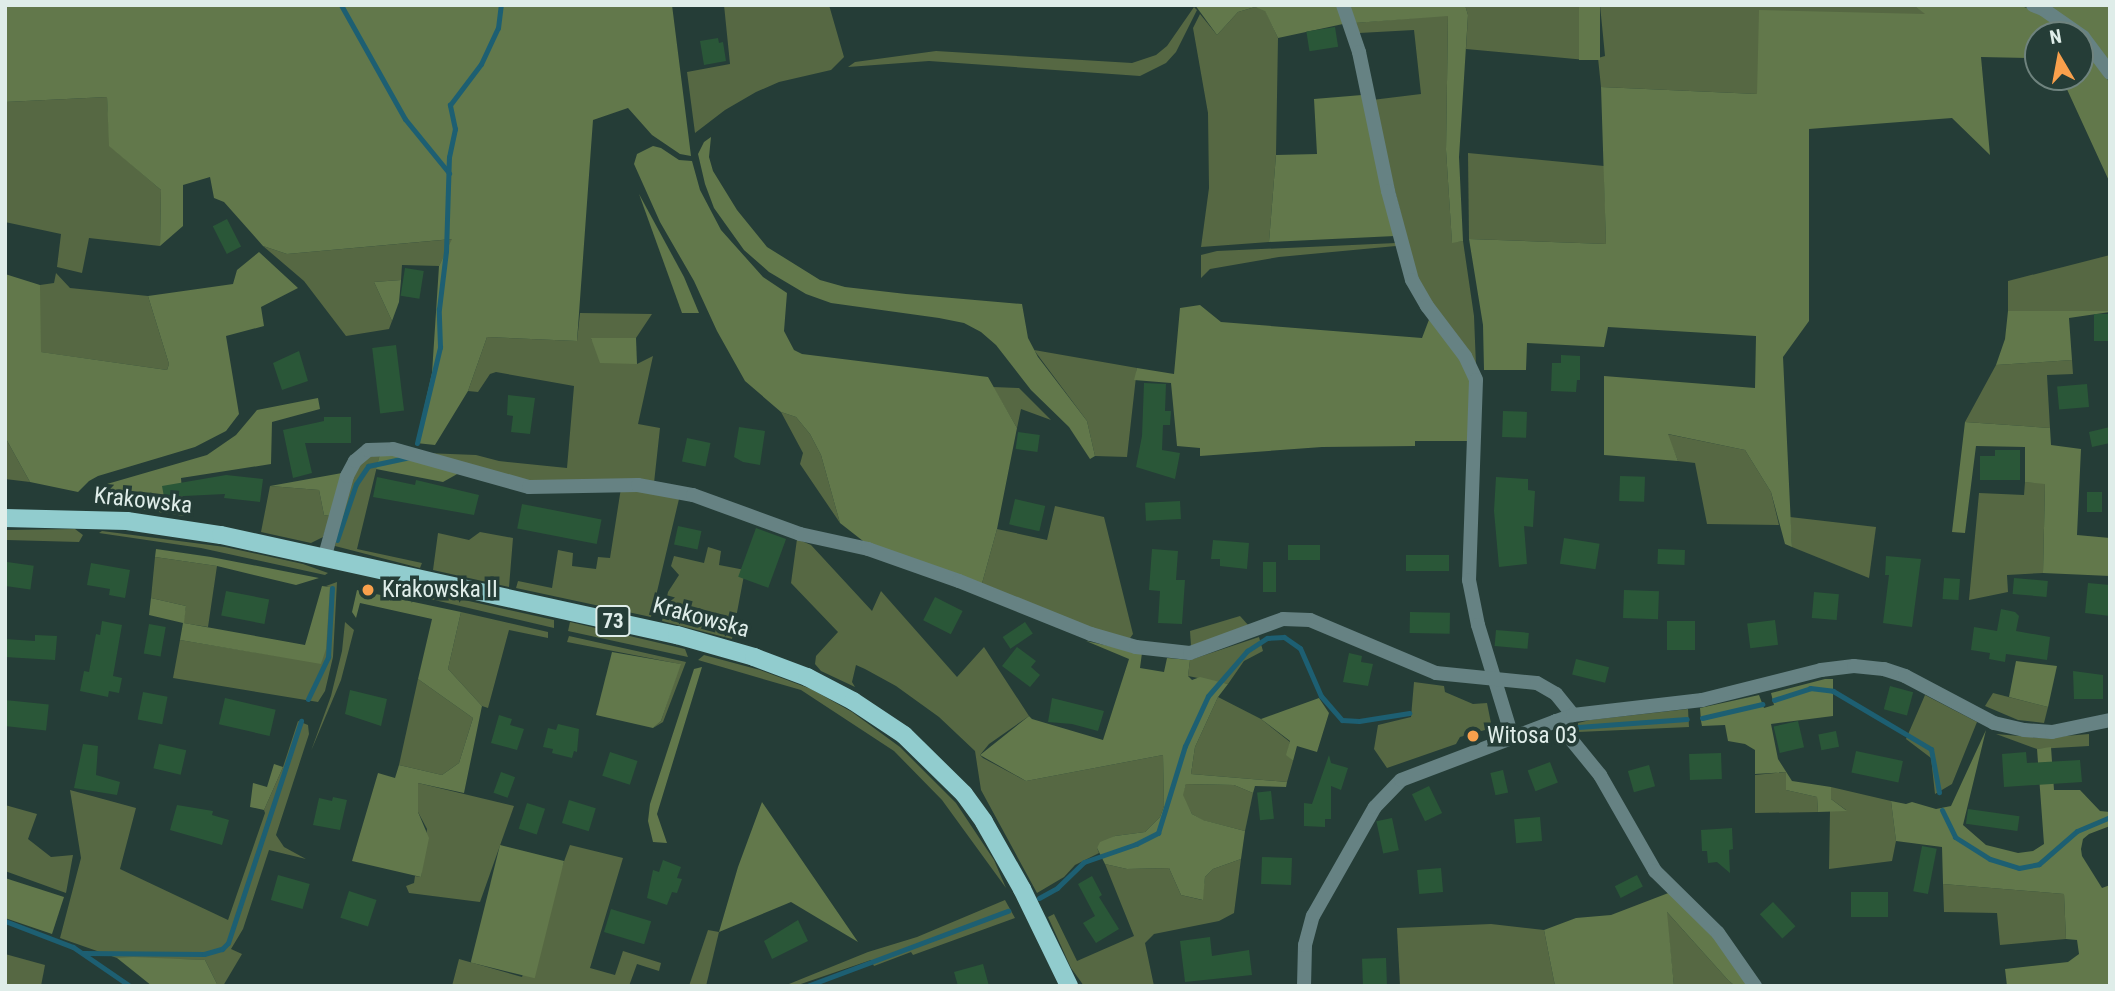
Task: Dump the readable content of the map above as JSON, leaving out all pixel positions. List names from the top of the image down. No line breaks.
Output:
{"streets":{"main road":["Krakowska","73"]},"places":["Krakowska II","Witosa 03"],"north":"top"}
